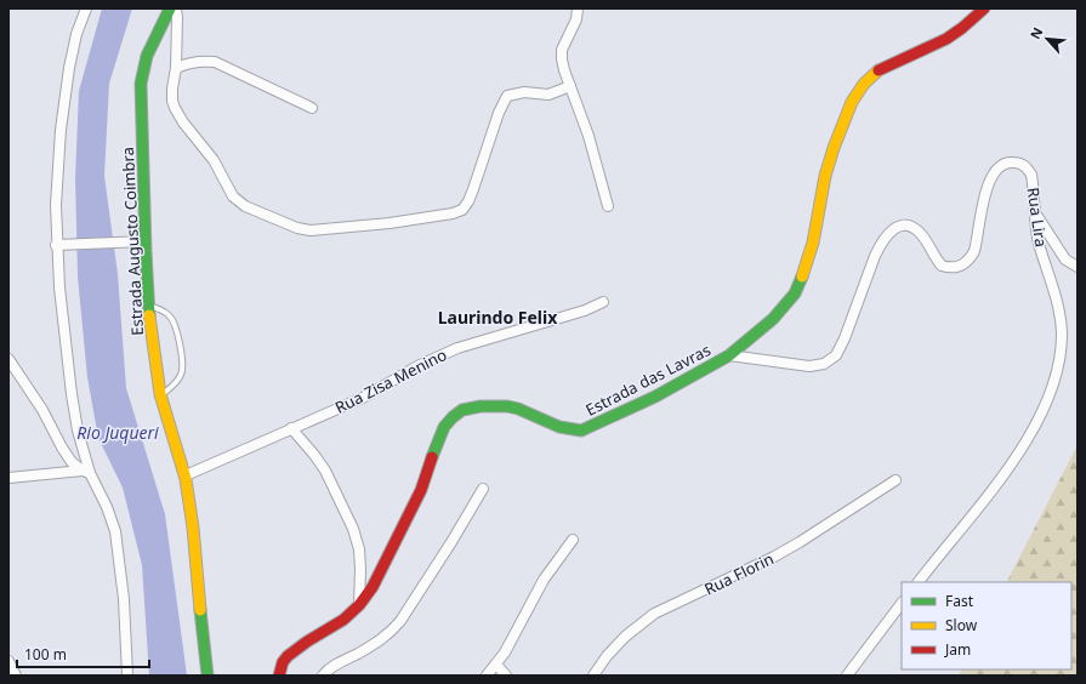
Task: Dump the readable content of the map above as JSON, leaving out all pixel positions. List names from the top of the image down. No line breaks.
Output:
{"streets":{"street":["Rua Lira","Estrada Augusto Coimbra","Estrada das Lavras","Rua Zisa Menino","Rua Florin"]},"crossings":[["Rua Lira","Estrada das Lavras"],["Estrada Augusto Coimbra","Rua Zisa Menino"]],"districts":["Laurindo Felix"],"water":["Rio Juqueri"],"legend":["Fast","Slow","Jam"],"scale_bar":"100 m","north":"top left"}
